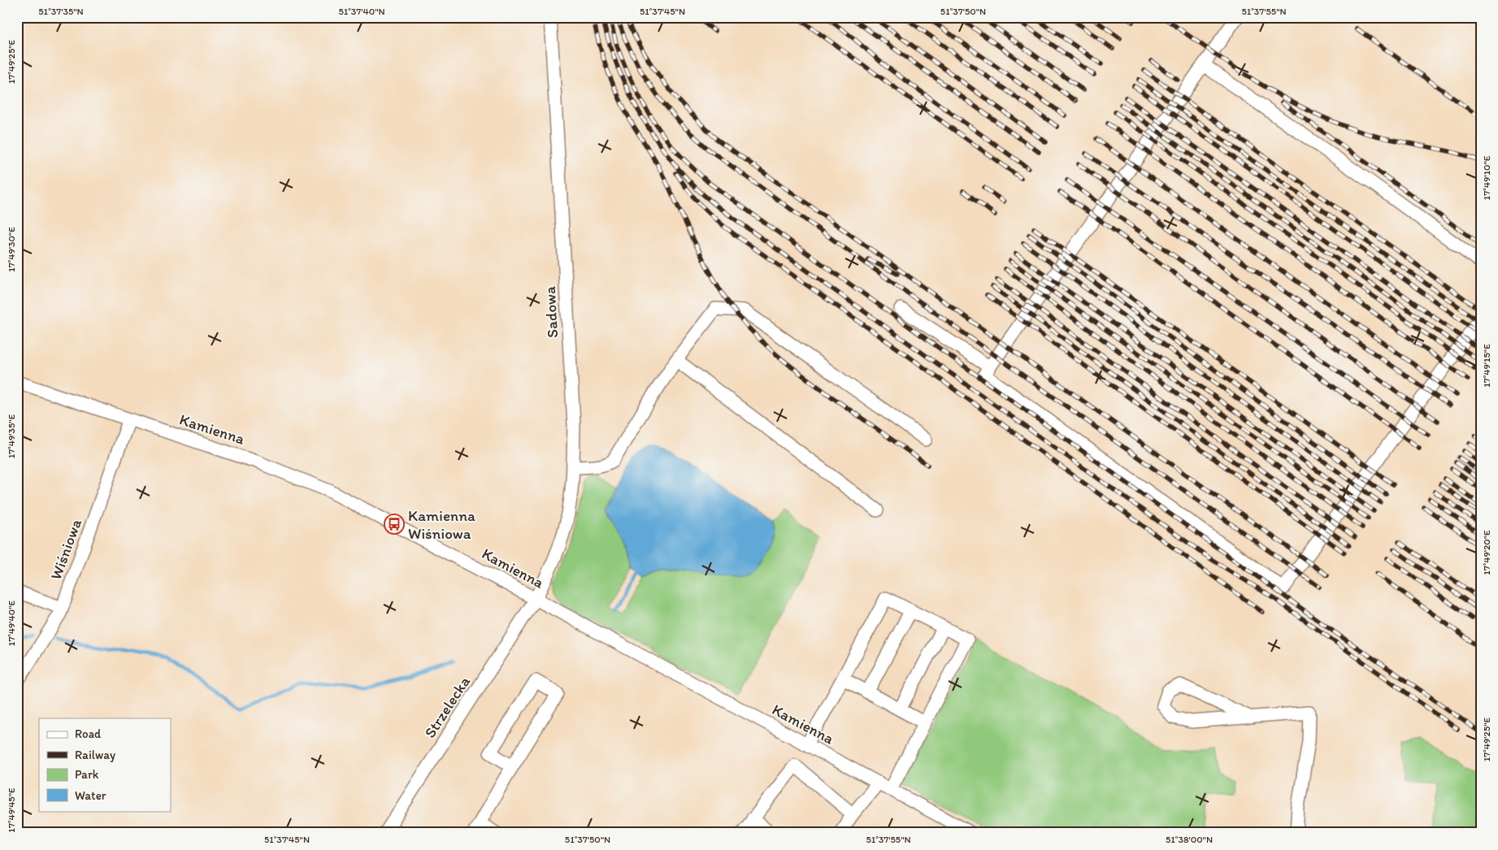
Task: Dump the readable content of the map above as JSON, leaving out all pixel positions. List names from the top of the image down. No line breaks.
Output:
{"streets":{"street":["Sadowa","Kamienna","Wiśniowa","Strzelecka"]},"crossings":[["Sadowa","Kamienna"],["Sadowa","Strzelecka"],["Kamienna","Wiśniowa"],["Kamienna","Strzelecka"]],"places":{"bus stop":["Kamienna Wiśniowa"]},"legend":["Road","Railway","Park","Water"],"coordinates":["51°37'35\"N","51°37'40\"N","51°37'45\"N","51°37'50\"N","51°37'55\"N","17°49'25\"E","17°49'10\"E","17°49'30\"E","17°49'15\"E","17°49'35\"E","17°49'20\"E","17°49'40\"E","17°49'45\"E","51°38'00\"N"]}
